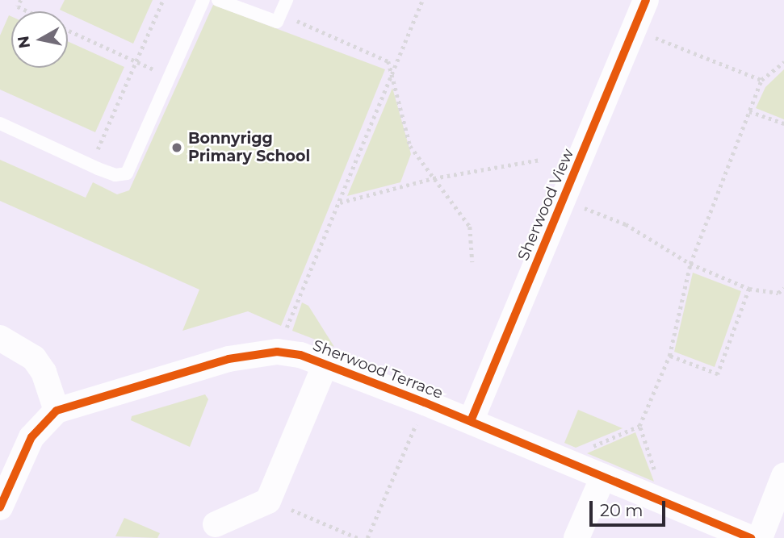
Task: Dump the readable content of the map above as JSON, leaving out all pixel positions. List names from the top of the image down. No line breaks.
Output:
{"streets":{"street":["Sherwood View","Sherwood Terrace"]},"crossings":[["Sherwood View","Sherwood Terrace"]],"places":["Bonnyrigg Primary School"],"scale_bar":"20 m","north":"left"}
